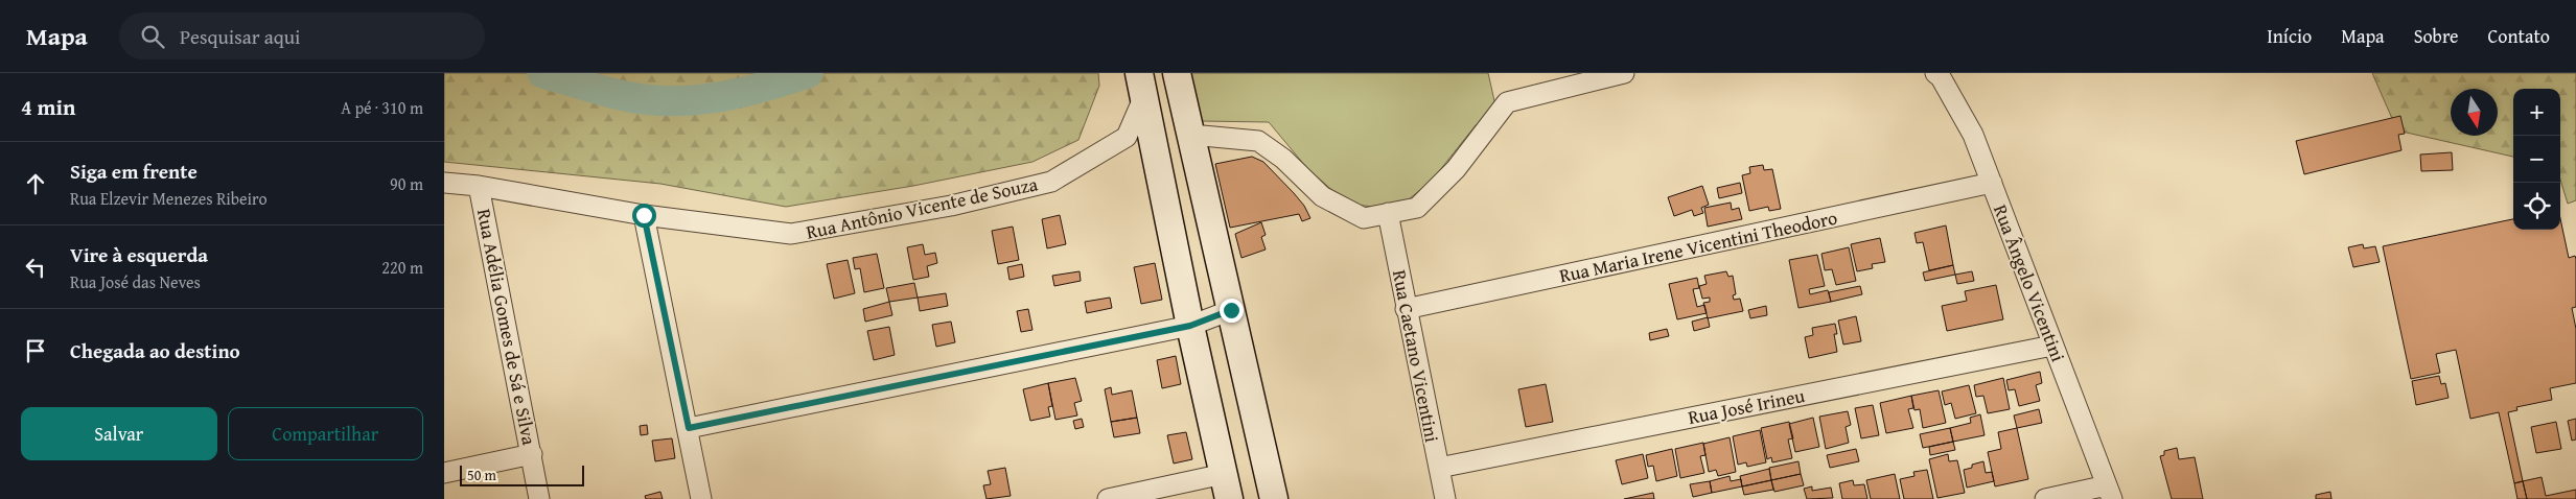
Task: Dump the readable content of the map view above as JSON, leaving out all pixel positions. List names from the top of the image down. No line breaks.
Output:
{"streets":{"street":["Rua Antônio Vicente de Souza","Rua Maria Irene Vicentini Theodoro","Rua Ângelo Vicentini","Rua Adélia Gomes de Sá e Silva","Rua Caetano Vicentini","Rua José Irineu"]},"crossings":[["Rua Antônio Vicente de Souza","Rua Adélia Gomes de Sá e Silva"],["Rua Maria Irene Vicentini Theodoro","Rua Ângelo Vicentini"],["Rua Maria Irene Vicentini Theodoro","Rua Caetano Vicentini"],["Rua Ângelo Vicentini","Rua José Irineu"],["Rua Caetano Vicentini","Rua José Irineu"]],"scale_bar":"50 m","north":"bottom","page":{"header":"Mapa","search":"Pesquisar aqui","nav":["Início","Mapa","Sobre","Contato"],"heading":["4 min","A pé · 310 m"],"map_buttons":["+","−"],"list":[["Siga em frente","Rua Elzevir Menezes Ribeiro","90 m"],["Vire à esquerda","Rua José das Neves","220 m"],"Chegada ao destino"],"buttons":["Salvar","Compartilhar"],"scale":"50 m"}}
